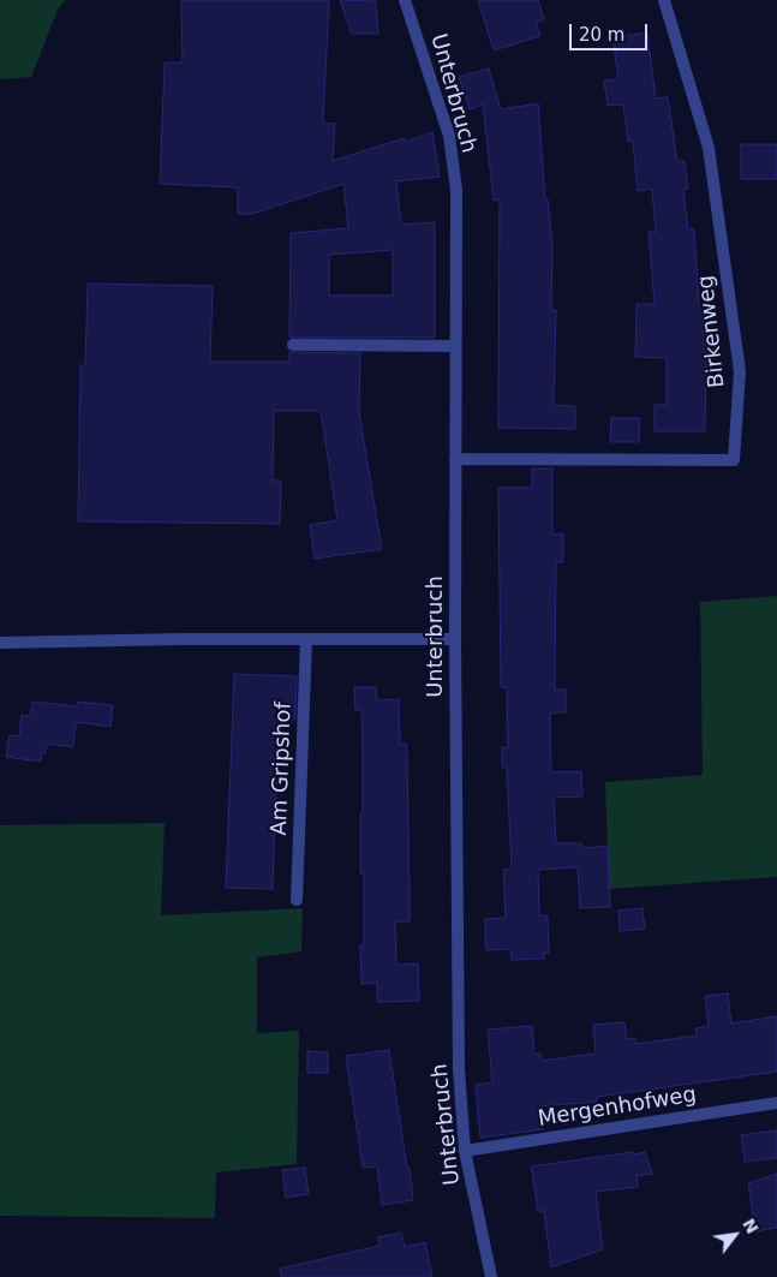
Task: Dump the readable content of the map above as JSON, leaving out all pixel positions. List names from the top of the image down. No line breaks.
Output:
{"streets":{"street":["Unterbruch","Birkenweg","Am Gripshof","Mergenhofweg"]},"crossings":[["Unterbruch","Birkenweg"],["Unterbruch","Mergenhofweg"]],"scale_bar":"20 m","north":"top right"}
